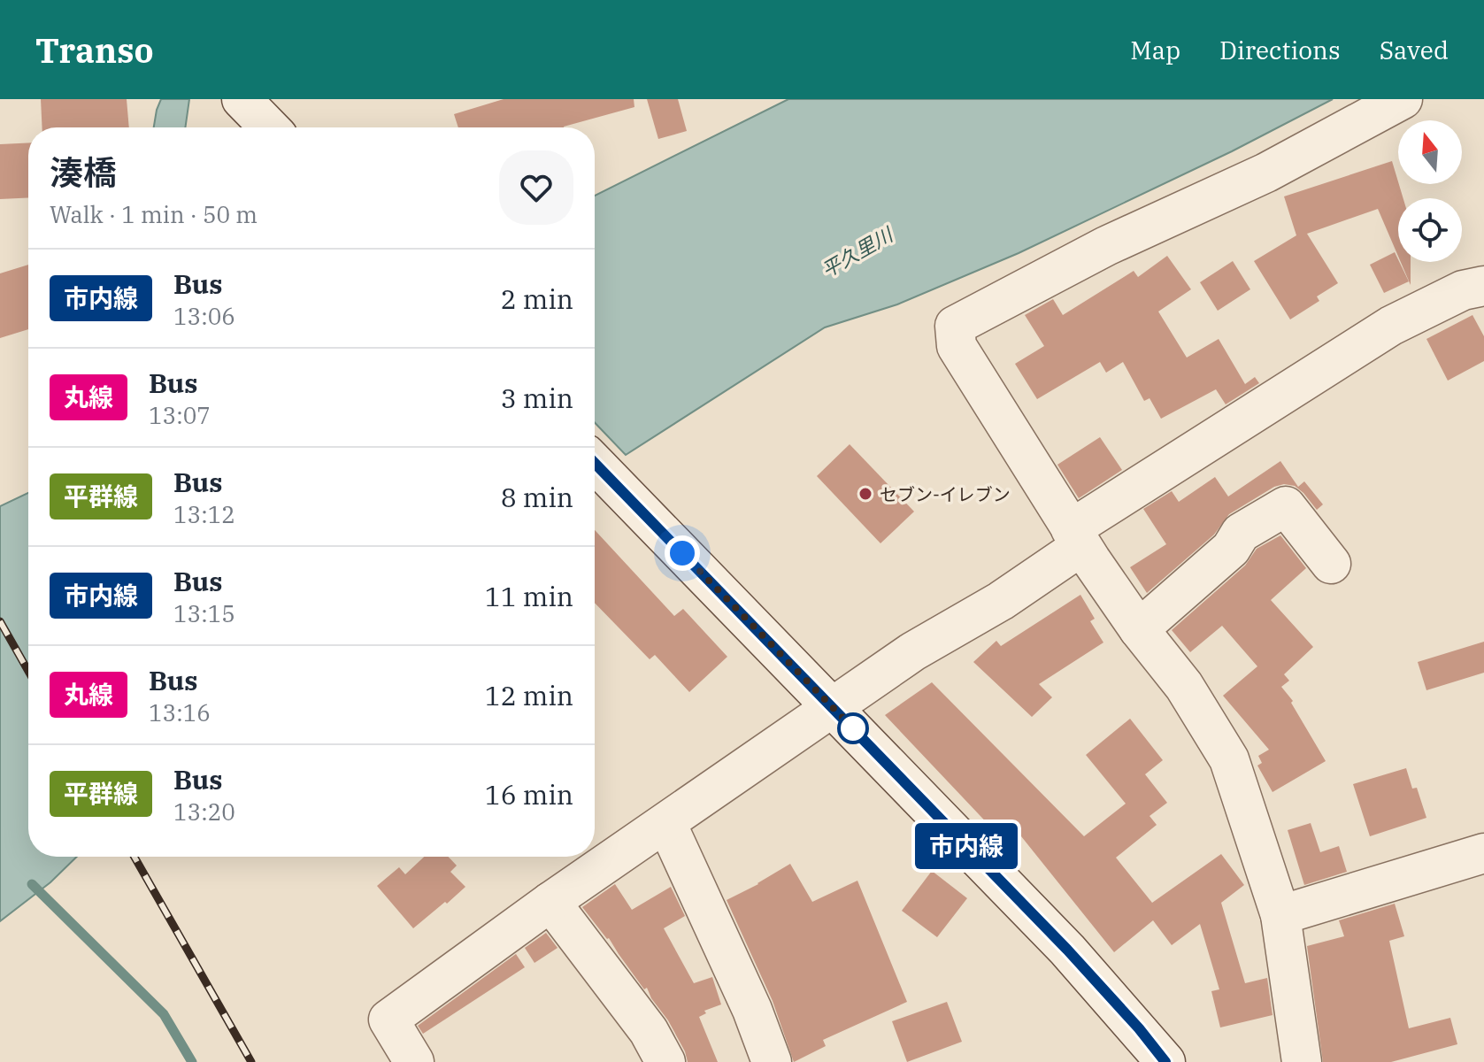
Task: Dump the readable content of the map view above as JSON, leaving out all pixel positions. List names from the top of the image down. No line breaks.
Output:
{"water":["平久里川"],"places":["セブン-イレブン"],"lines":["bus line 市内線"],"north":"top","page":{"header":"Transo","nav":["Map","Directions","Saved"],"on_map":"市内線","heading":["湊橋","Walk · 1 min · 50 m"],"list":[{"mark":"市内線","name":"Bus","note":"13:06","value":"2 min"},{"mark":"丸線","name":"Bus","note":"13:07","value":"3 min"},{"mark":"平群線","name":"Bus","note":"13:12","value":"8 min"},{"mark":"市内線","name":"Bus","note":"13:15","value":"11 min"},{"mark":"丸線","name":"Bus","note":"13:16","value":"12 min"},{"mark":"平群線","name":"Bus","note":"13:20","value":"16 min"}]}}
